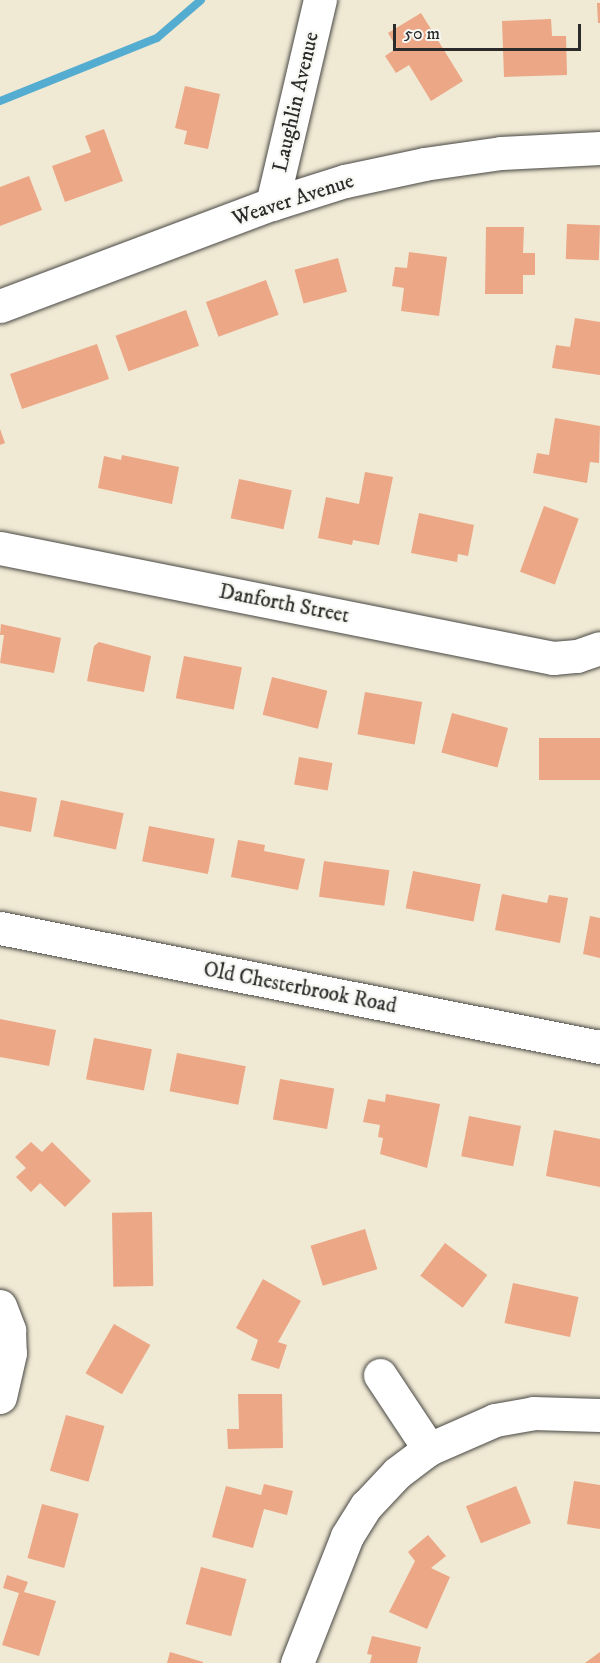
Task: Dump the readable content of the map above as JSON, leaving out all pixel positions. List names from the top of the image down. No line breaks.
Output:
{"streets":{"street":["Laughlin Avenue","Weaver Avenue","Danforth Street","Old Chesterbrook Road"]},"crossings":[["Laughlin Avenue","Weaver Avenue"]],"scale_bar":"50 m"}
